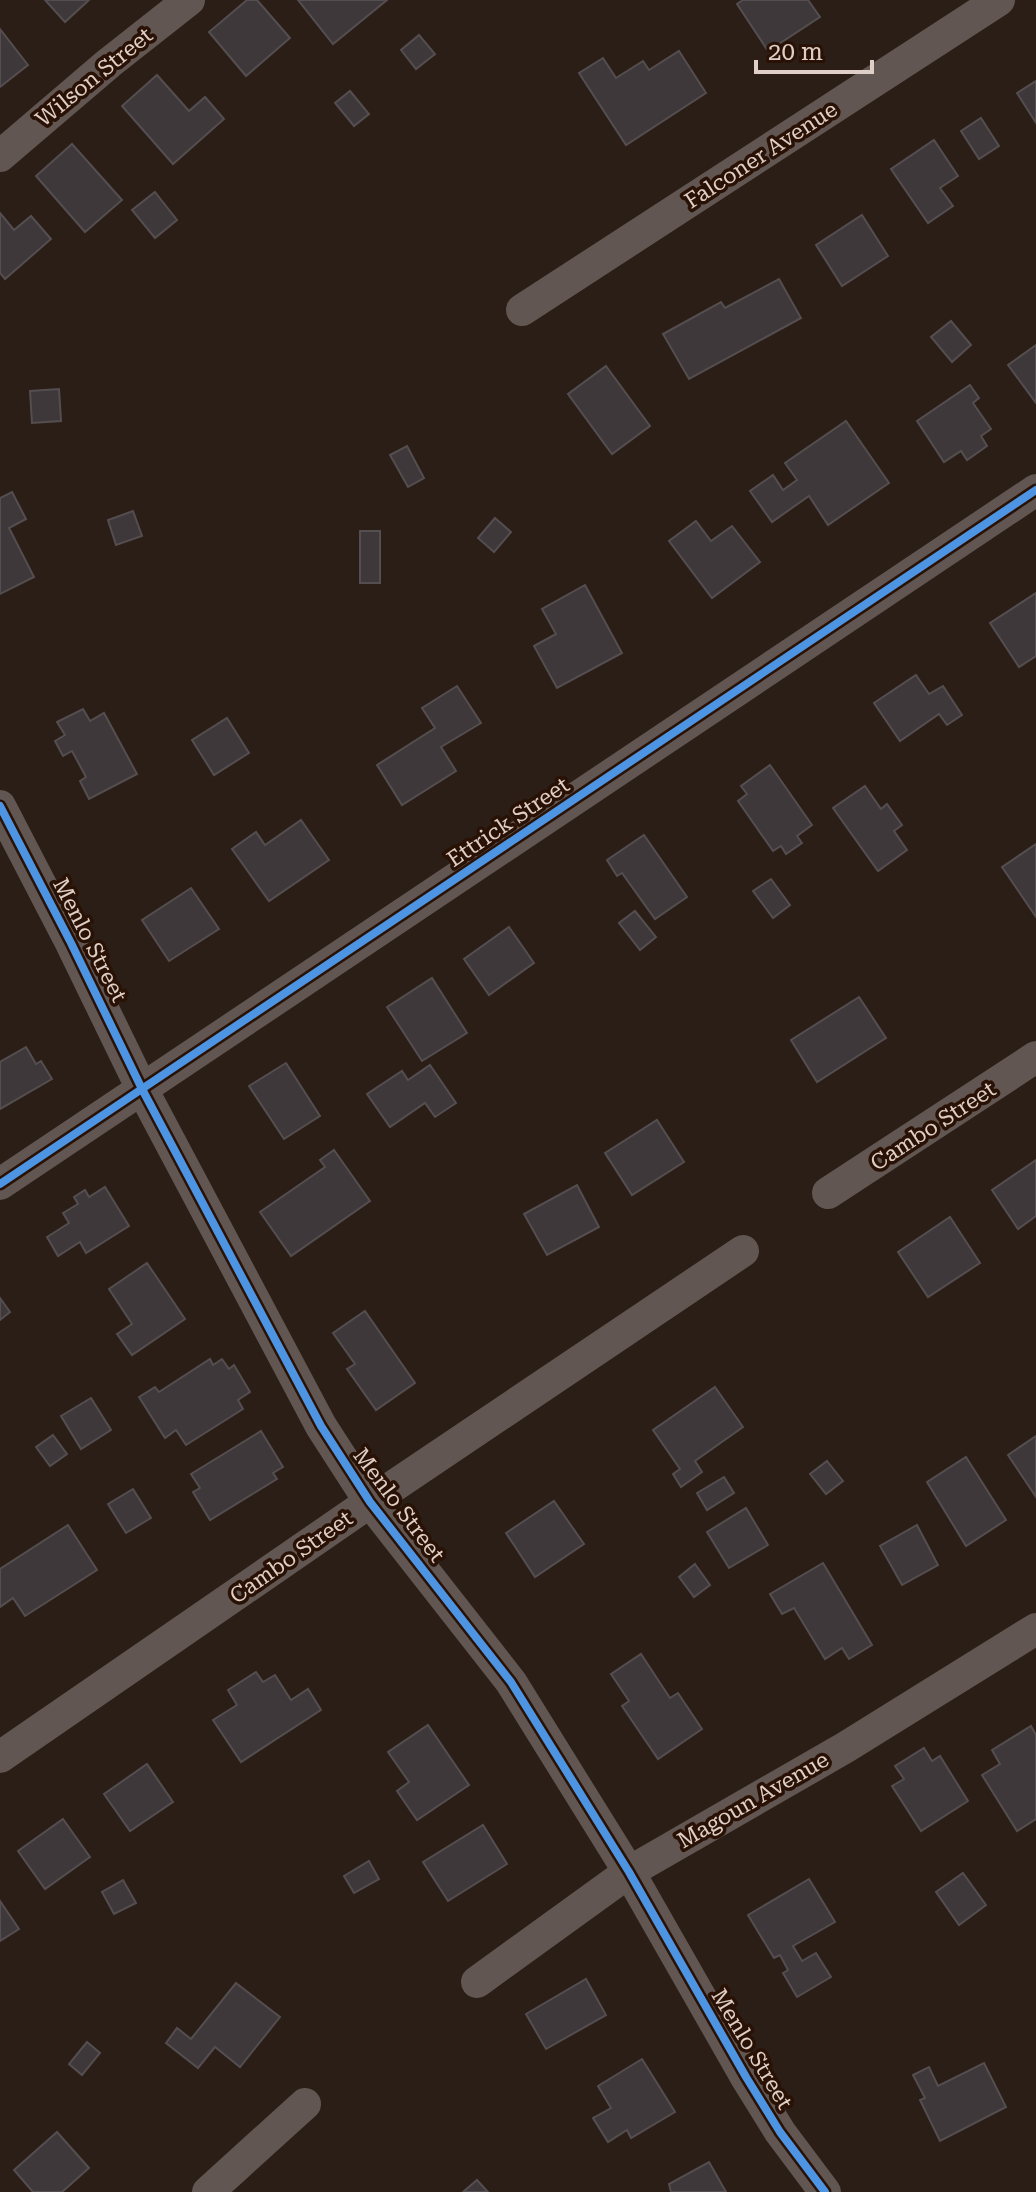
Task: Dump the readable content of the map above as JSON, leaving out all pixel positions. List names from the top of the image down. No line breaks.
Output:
{"streets":{"street":["Wilson Street","Falconer Avenue","Ettrick Street","Menlo Street","Cambo Street","Magoun Avenue"]},"crossings":[["Ettrick Street","Menlo Street"],["Menlo Street","Cambo Street"],["Menlo Street","Magoun Avenue"]],"scale_bar":"20 m"}
